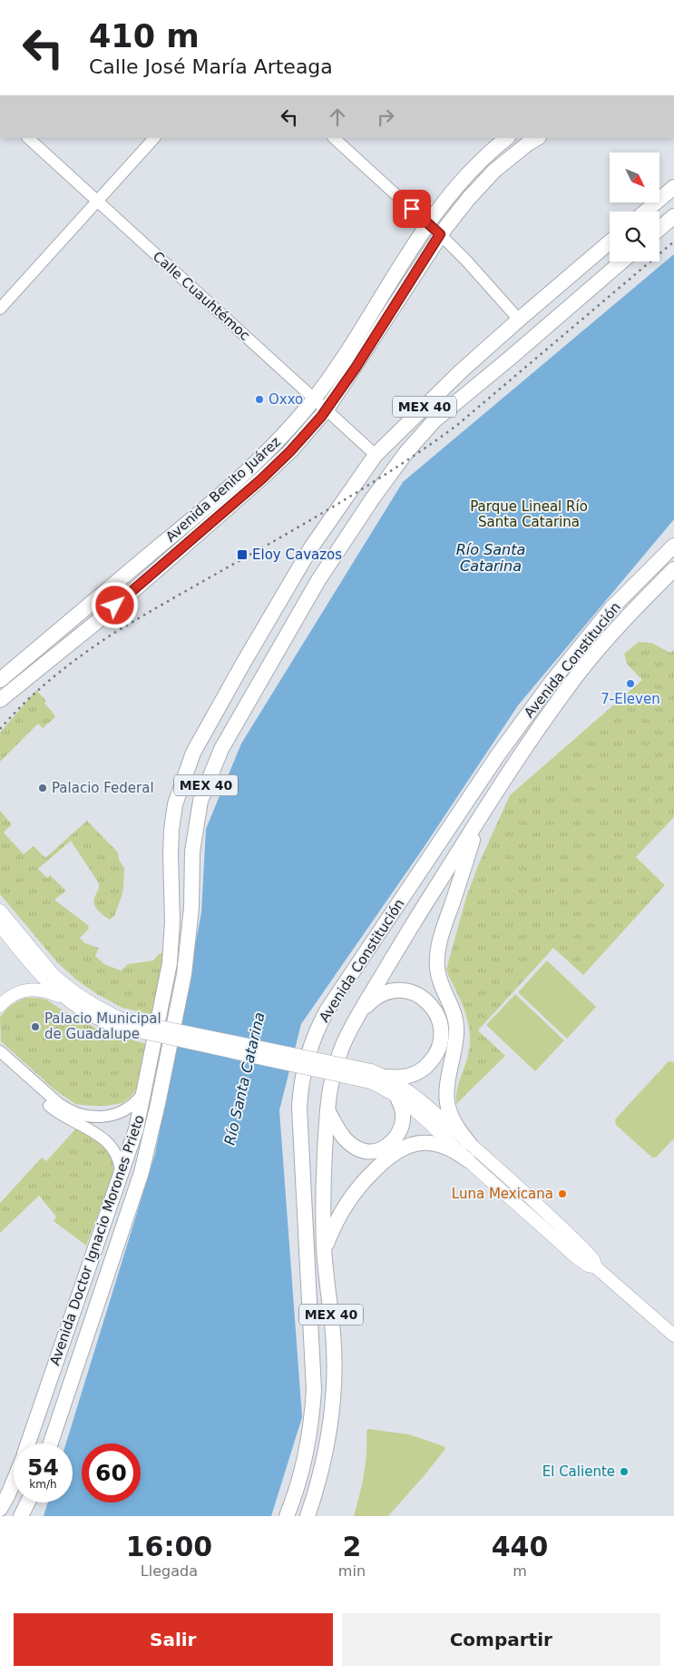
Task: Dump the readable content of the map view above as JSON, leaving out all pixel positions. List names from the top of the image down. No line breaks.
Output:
{"streets":{"main road":["MEX 40","Avenida Benito Juárez","Avenida Constitución","Avenida Doctor Ignacio Morones Prieto"],"street":["Calle Cuauhtémoc"]},"crossings":[["Calle Cuauhtémoc","Avenida Benito Juárez"],["Calle Cuauhtémoc","Avenida Doctor Ignacio Morones Prieto"]],"water":["Río Santa Catarina"],"parks":["Parque Lineal Río Santa Catarina"],"places":{"other":["Oxxo","7-Eleven","Palacio Federal","Palacio Municipal de Guadalupe","Luna Mexicana","El Caliente"],"transit":["Eloy Cavazos"]},"north":"bottom right","page":{"turn":["410 m","Calle José María Arteaga"],"speed":"54 km/h","limit":"60","eta":["16:00","Llegada","2","min","440","m"],"buttons":["Salir","Compartir"]}}
